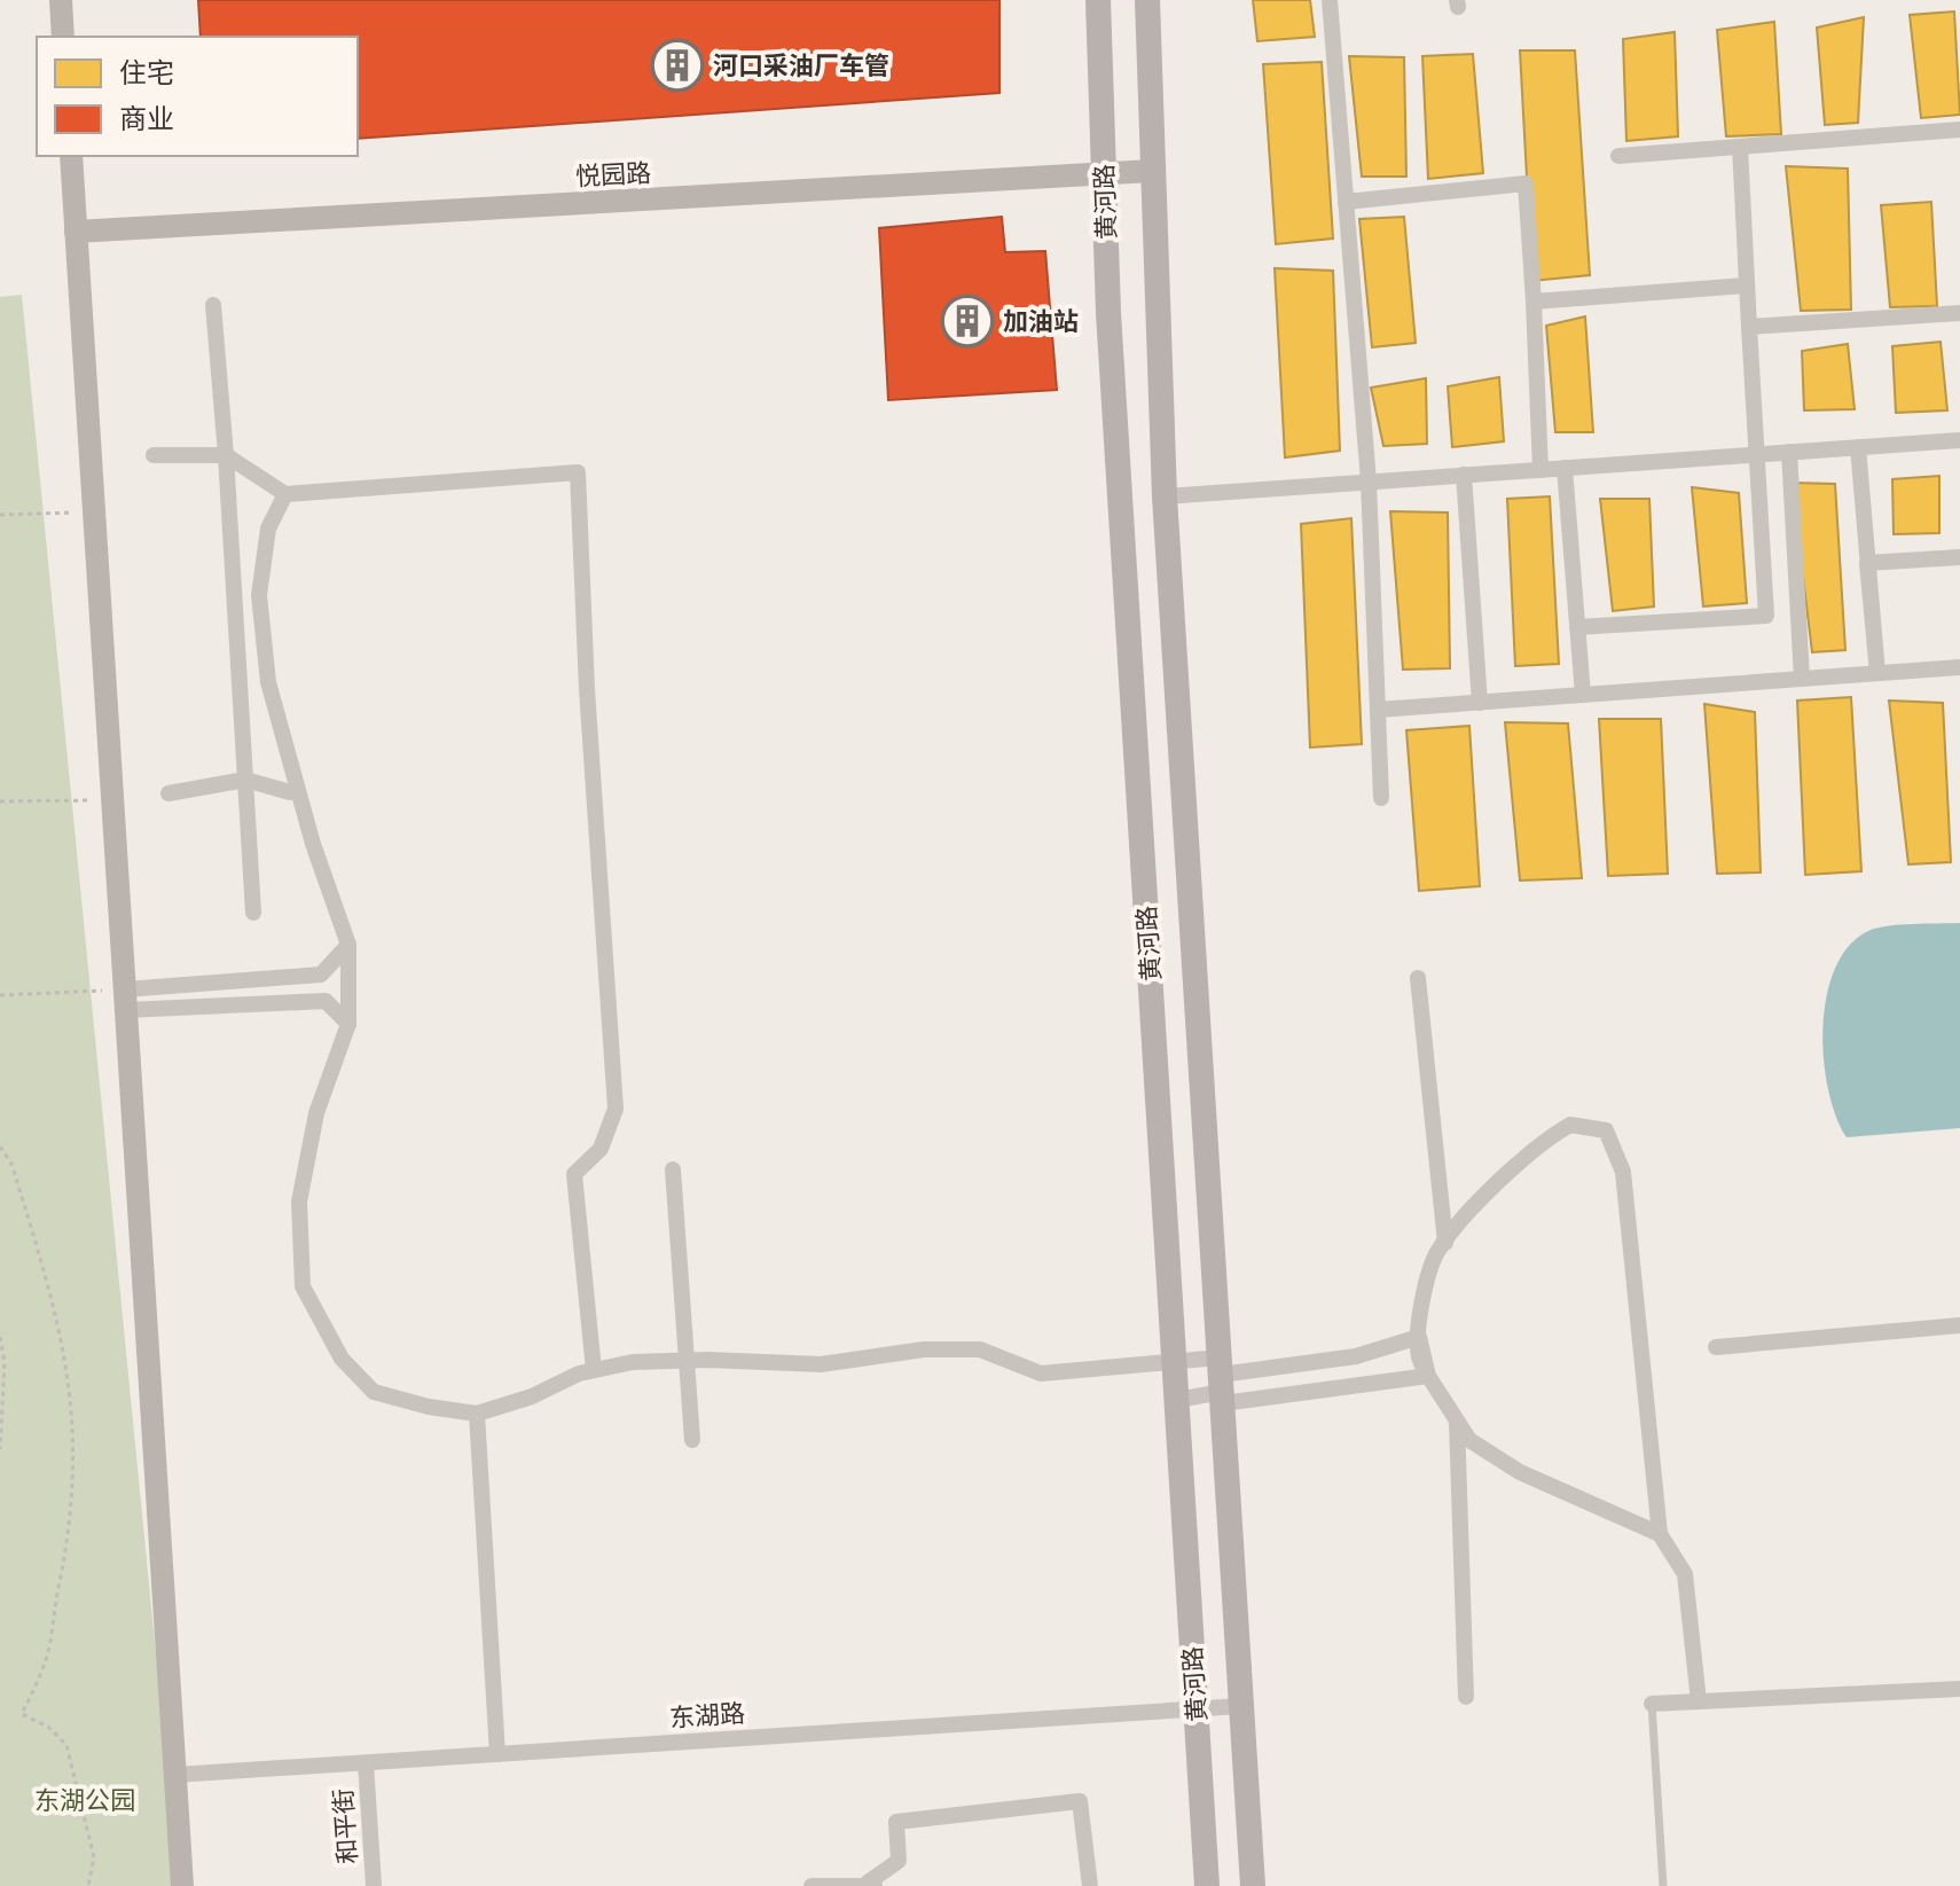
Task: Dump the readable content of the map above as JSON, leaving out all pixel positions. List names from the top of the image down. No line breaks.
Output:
{"streets":{"main road":["黄河路"],"street":["悦园路","东湖路","和平街"]},"crossings":[["悦园路","黄河路"],["黄河路","东湖路"],["东湖路","和平街"]],"parks":["东湖公园"],"places":{"building":["河口采油厂车管","加油站"]},"legend":["住宅","商业"]}
